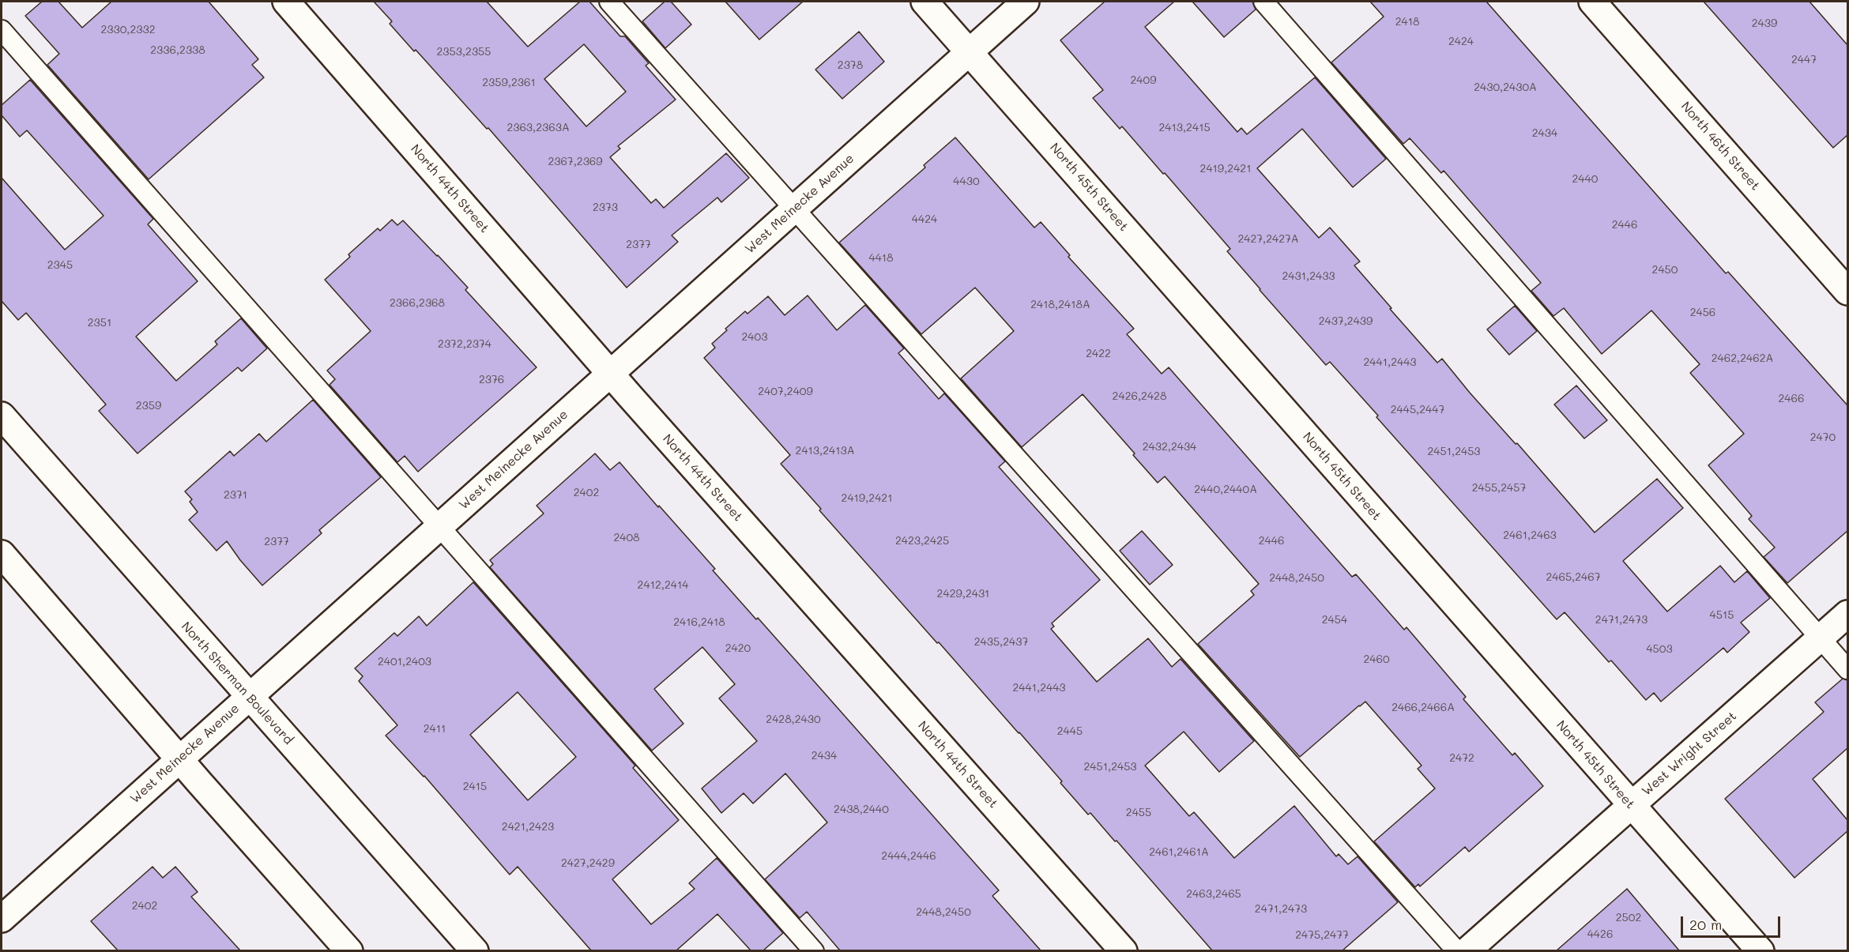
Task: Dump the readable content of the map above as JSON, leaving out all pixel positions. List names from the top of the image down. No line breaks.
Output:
{"streets":{"street":["North 46th Street","North 45th Street","North 44th Street","West Meinecke Avenue","North Sherman Boulevard","West Wright Street"]},"crossings":[["North 45th Street","West Meinecke Avenue"],["North 45th Street","West Wright Street"],["North 44th Street","West Meinecke Avenue"],["West Meinecke Avenue","North Sherman Boulevard"]],"house_numbers":["2418","2439","2330,2332","2424","2336,2338","2353,2355","2447","2378","2409","2359,2361","2430,2430A","2363,2363A","2413,2415","2434","2367,2369","2419,2421","2440","4430","2373","4424","2446","2427,2427A","2377","4418","2345","2450","2431,2433","2366,2368","2418,2418A","2456","2437,2439","2351","2403","2372,2374","2422","2462,2462A","2441,2443","2376","2407,2409","2426,2428","2466","2359","2445,2447","2470","2432,2434","2413,2413A","2451,2453","2455,2457","2440,2440A","2402","2371","2419,2421","2461,2463","2408","2423,2425","2446","2377","2465,2467","2448,2450","2412,2414","2429,2431","4515","2454","2471,2473","2416,2418","2435,2437","2420","4503","2460","2401,2403","2441,2443","2466,2466A","2428,2430","2411","2445","2434","2472","2451,2453","2415","2438,2440","2455","2421,2423","2461,2461A","2444,2446","2427,2429","2463,2465","2402","2471,2473","2448,2450","2502","4426","2475,2477"],"scale_bar":"20 m"}
